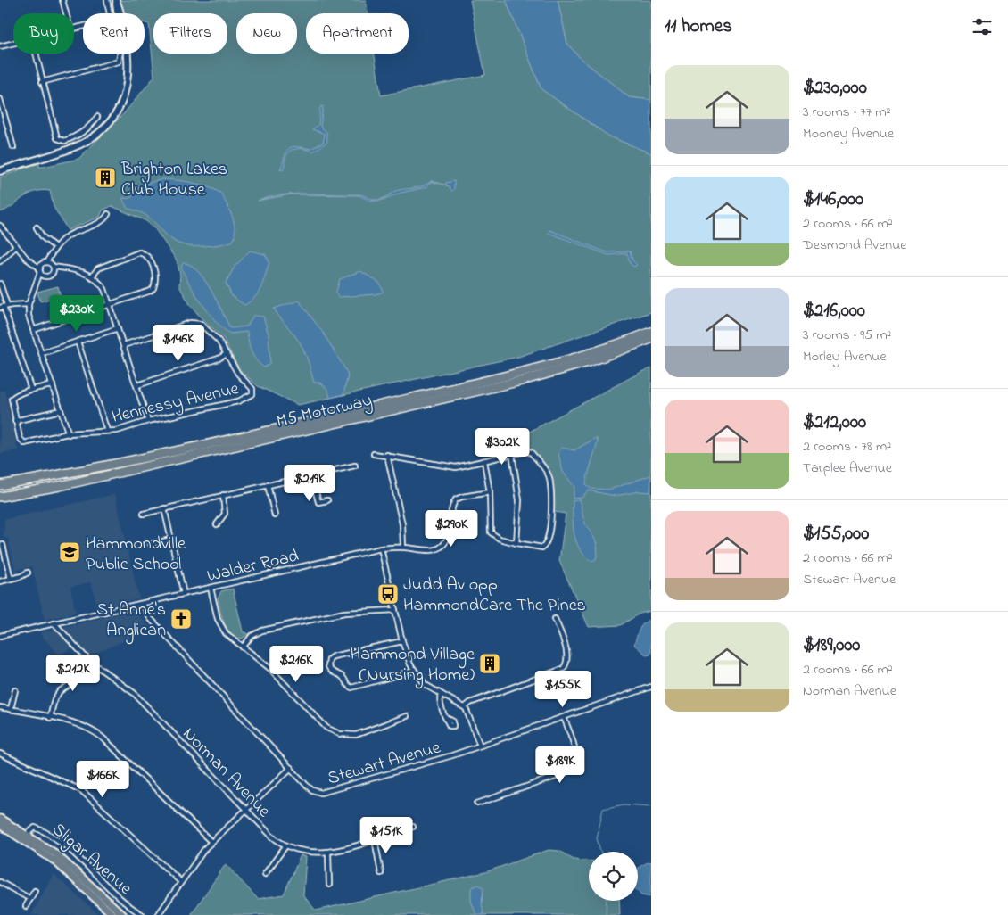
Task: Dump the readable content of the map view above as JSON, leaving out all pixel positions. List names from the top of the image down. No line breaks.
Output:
{"streets":{"highway":["M5 Motorway"],"street":["Hennessy Avenue","Walder Road","Stewart Avenue","Norman Avenue","Sligar Avenue"]},"crossings":[["Walder Road","Stewart Avenue"],["Walder Road","Norman Avenue"]],"places":{"building":["Brighton Lakes Club House","Hammond Village (Nursing Home)"],"school or university":["Hammondville Public School"],"bus stop":["Judd Av opp HammondCare The Pines"],"church":["St Anne's Anglican"]},"page":{"heading":"11 homes","chip":["Buy","Rent","Filters","New","Apartment"],"list":[{"name":"$230,000","note":"3 rooms · 77 m² · Mooney Avenue"},{"name":"$146,000","note":"2 rooms · 66 m² · Desmond Avenue"},{"name":"$216,000","note":"3 rooms · 95 m² · Morley Avenue"},{"name":"$212,000","note":"2 rooms · 78 m² · Tarplee Avenue"},{"name":"$155,000","note":"2 rooms · 66 m² · Stewart Avenue"},{"name":"$189,000","note":"2 rooms · 66 m² · Norman Avenue"}],"price":["$230K","$146K","$302K","$219K","$290K","$216K","$212K","$155K","$189K","$166K","$151K"]}}
